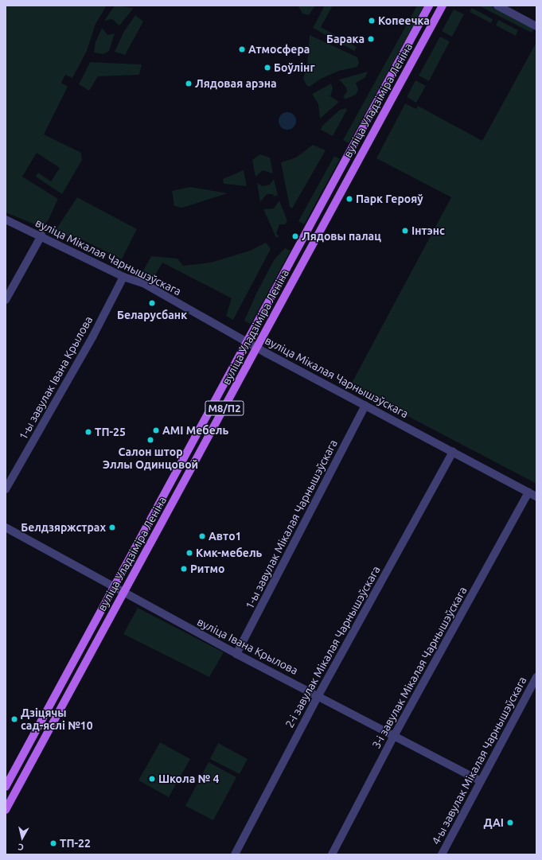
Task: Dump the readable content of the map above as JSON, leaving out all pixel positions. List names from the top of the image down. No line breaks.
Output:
{"streets":{"main road":["вуліца Уладзіміра Леніна","М8/П2"],"street":["вуліца Мікалая Чарнышэўскага","1-ы завулак Івана Крылова","1-ы завулак Мікалая Чарнышэўскага","вуліца Івана Крылова","2-і завулак Мікалая Чарнышэўскага","3-і завулак Мікалая Чарнышэўскага","4-ы завулак Мікалая Чарнышэўскага"]},"crossings":[["вуліца Уладзіміра Леніна","вуліца Мікалая Чарнышэўскага"],["вуліца Уладзіміра Леніна","вуліца Івана Крылова"],["вуліца Мікалая Чарнышэўскага","1-ы завулак Івана Крылова"],["вуліца Мікалая Чарнышэўскага","1-ы завулак Мікалая Чарнышэўскага"],["вуліца Мікалая Чарнышэўскага","2-і завулак Мікалая Чарнышэўскага"],["вуліца Мікалая Чарнышэўскага","3-і завулак Мікалая Чарнышэўскага"],["1-ы завулак Мікалая Чарнышэўскага","вуліца Івана Крылова"],["вуліца Івана Крылова","2-і завулак Мікалая Чарнышэўскага"],["вуліца Івана Крылова","3-і завулак Мікалая Чарнышэўскага"],["вуліца Івана Крылова","4-ы завулак Мікалая Чарнышэўскага"]],"places":["Копеечка","Барака","Атмосфера","Боўлінг","Лядовая арэна","Парк Герояў","Інтэнс","Лядовы палац","Беларусбанк","AMI Мебель","ТП-25","Салон штор Эллы Одинцовой","Белдзяржстрах","Авто1","Кмк-мебель","Ритмо","Дзіцячы сад-яслі №10","Школа № 4","ДАІ","ТП-22"],"north":"bottom"}
